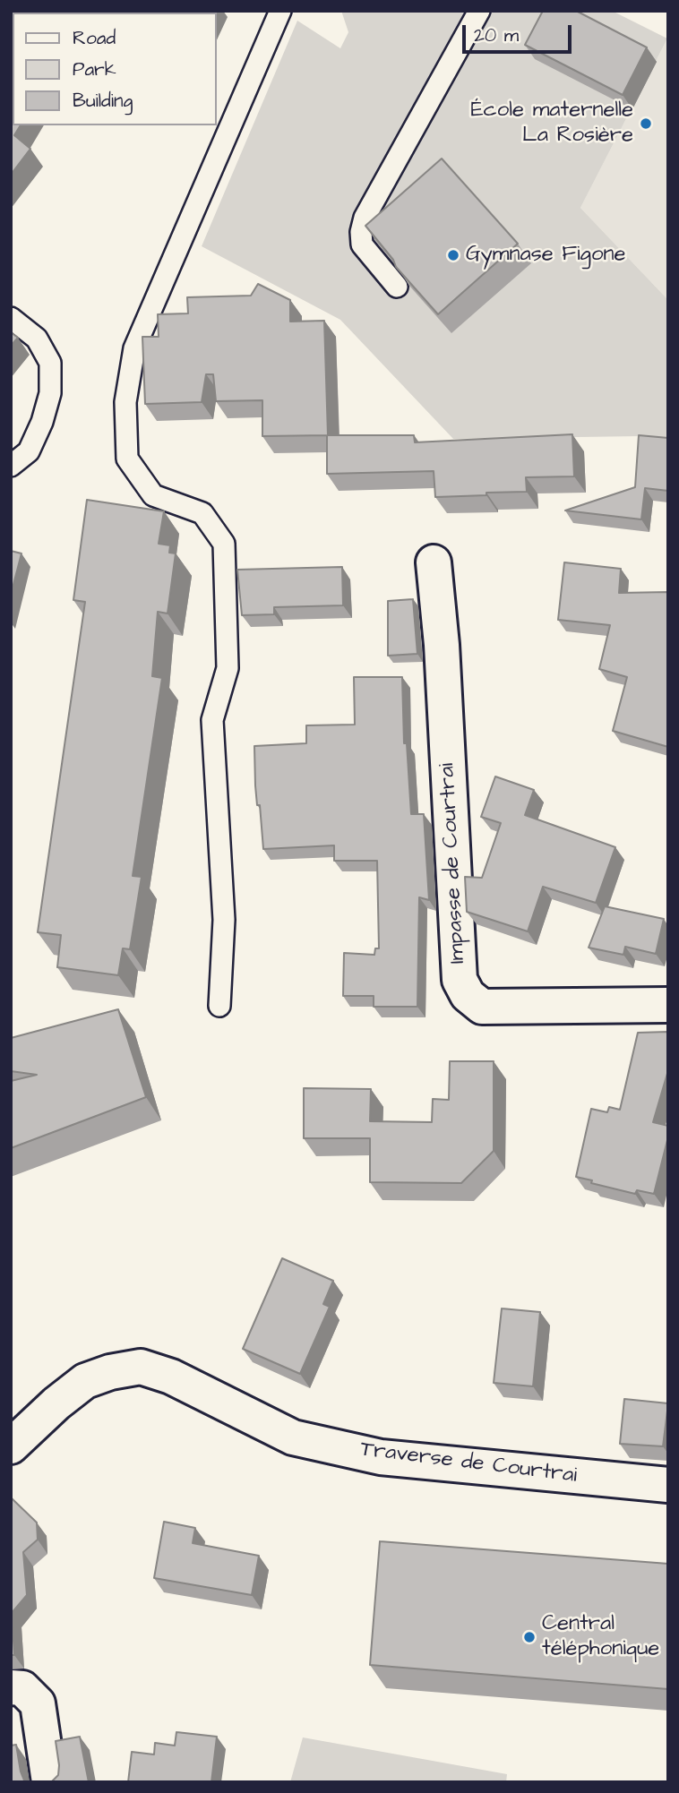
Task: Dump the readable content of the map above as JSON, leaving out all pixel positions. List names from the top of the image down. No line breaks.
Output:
{"streets":{"street":["Impasse de Courtrai","Traverse de Courtrai"]},"places":["École maternelle La Rosière","Gymnase Figone","Central téléphonique"],"legend":["Road","Park","Building"],"scale_bar":"20 m"}
